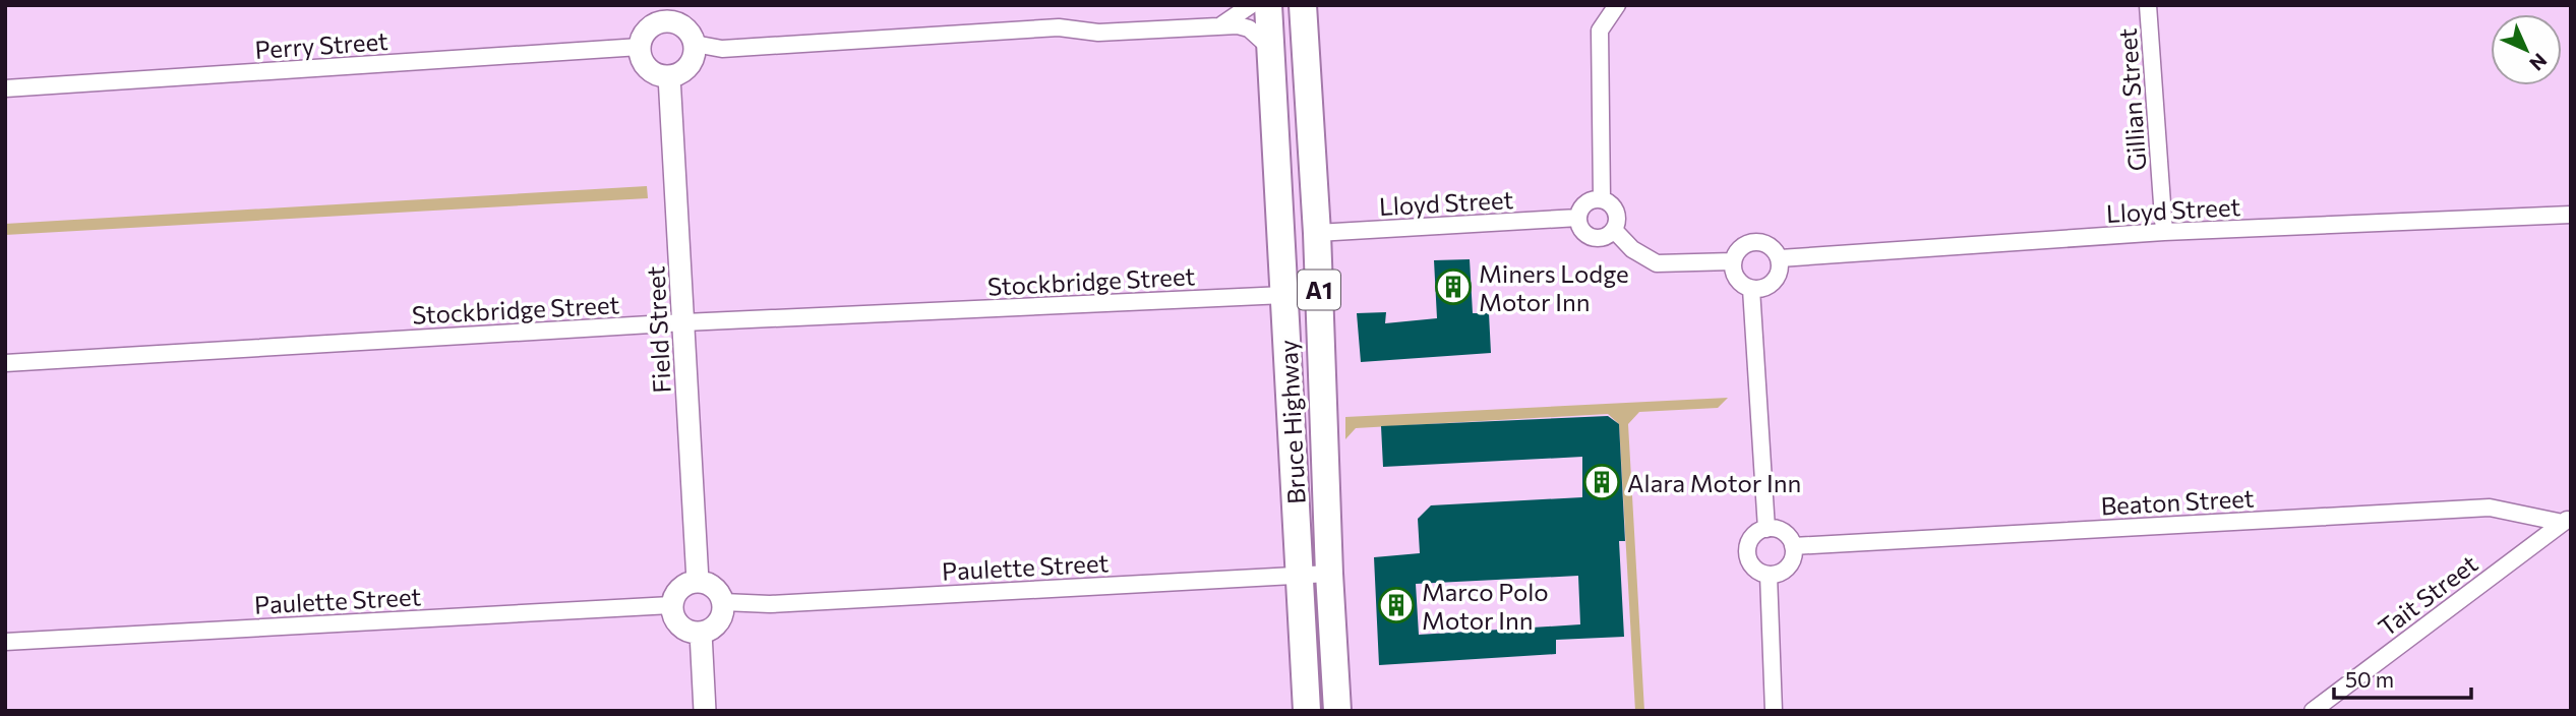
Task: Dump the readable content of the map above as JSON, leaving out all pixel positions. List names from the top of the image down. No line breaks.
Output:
{"streets":{"highway":["A1","Bruce Highway"],"street":["Perry Street","Gillian Street","Lloyd Street","Stockbridge Street","Field Street","Beaton Street","Paulette Street","Tait Street"]},"crossings":[["Perry Street","Field Street"],["Gillian Street","Lloyd Street"],["Lloyd Street","Bruce Highway"],["Stockbridge Street","Field Street"],["Stockbridge Street","Bruce Highway"],["Field Street","Paulette Street"],["Bruce Highway","Paulette Street"],["Beaton Street","Tait Street"]],"places":{"building":["Miners Lodge Motor Inn","Alara Motor Inn","Marco Polo Motor Inn"]},"scale_bar":"50 m","north":"bottom right"}
